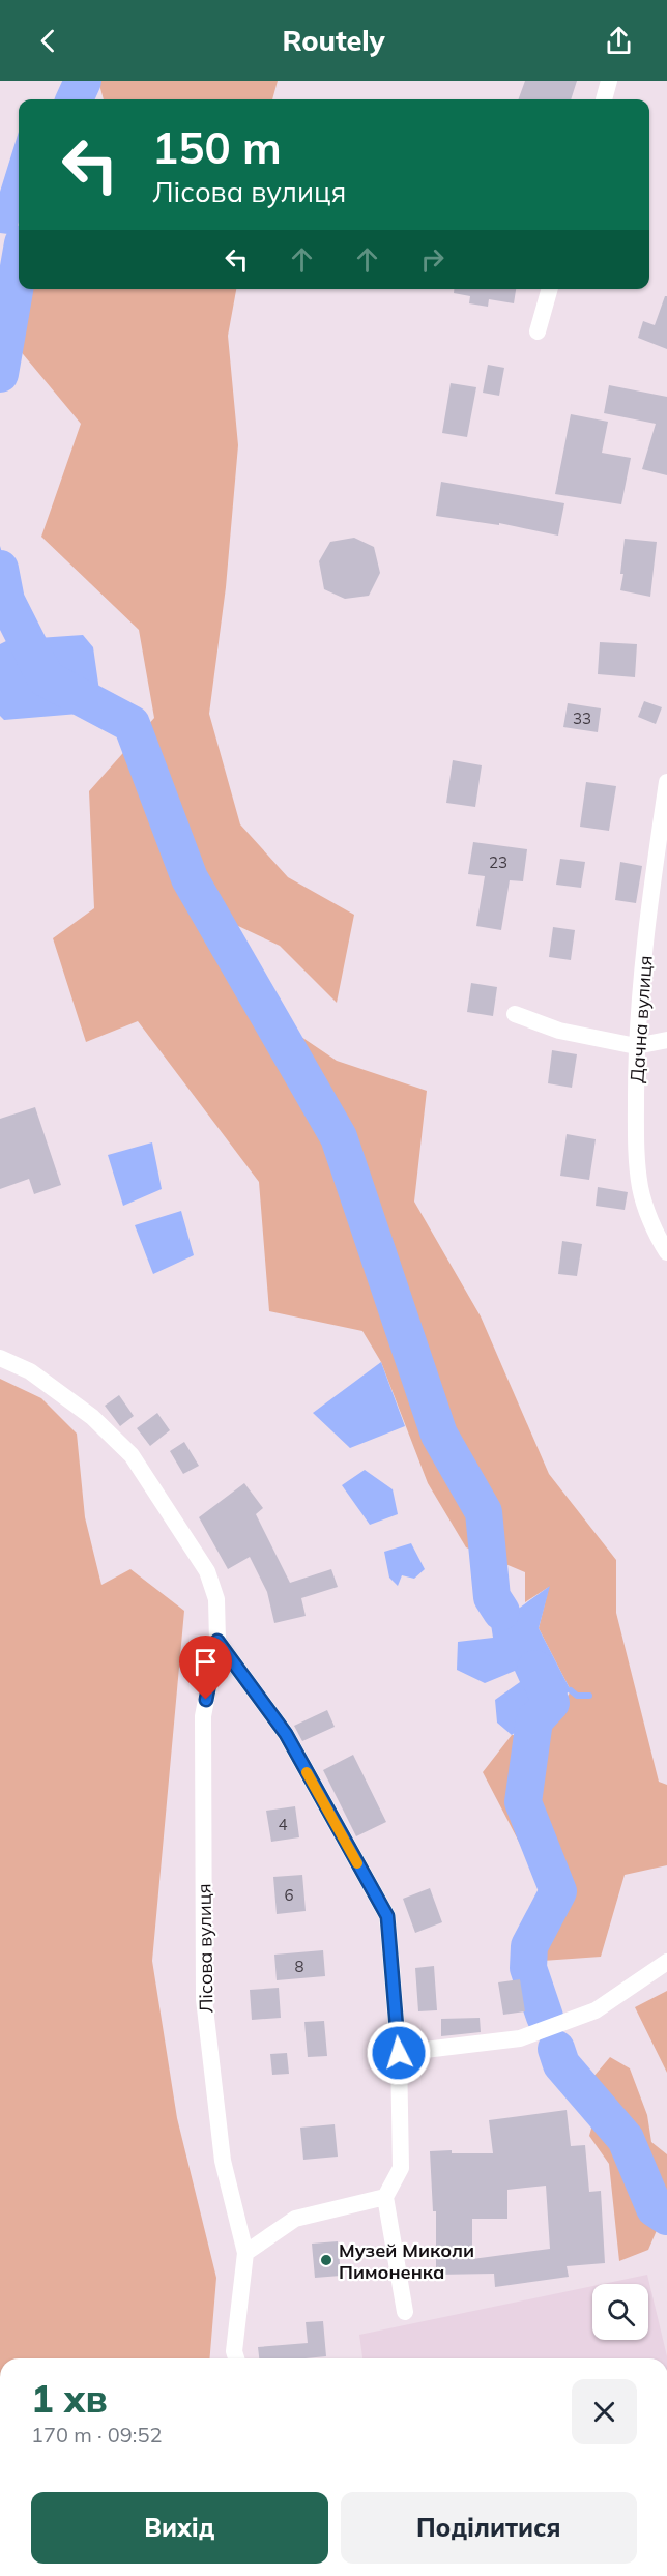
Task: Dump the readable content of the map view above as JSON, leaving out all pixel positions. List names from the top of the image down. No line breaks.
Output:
{"streets":{"street":["Дачна вулиця","Лісова вулиця"]},"places":["Музей Миколи Пимоненка"],"house_numbers":["33","23","4","6","8"],"page":{"header":"Routely","turn":["150 m","Лісова вулиця"],"heading":["1 хв","170 m · 09:52"],"buttons":["Вихід","Поділитися"]}}
